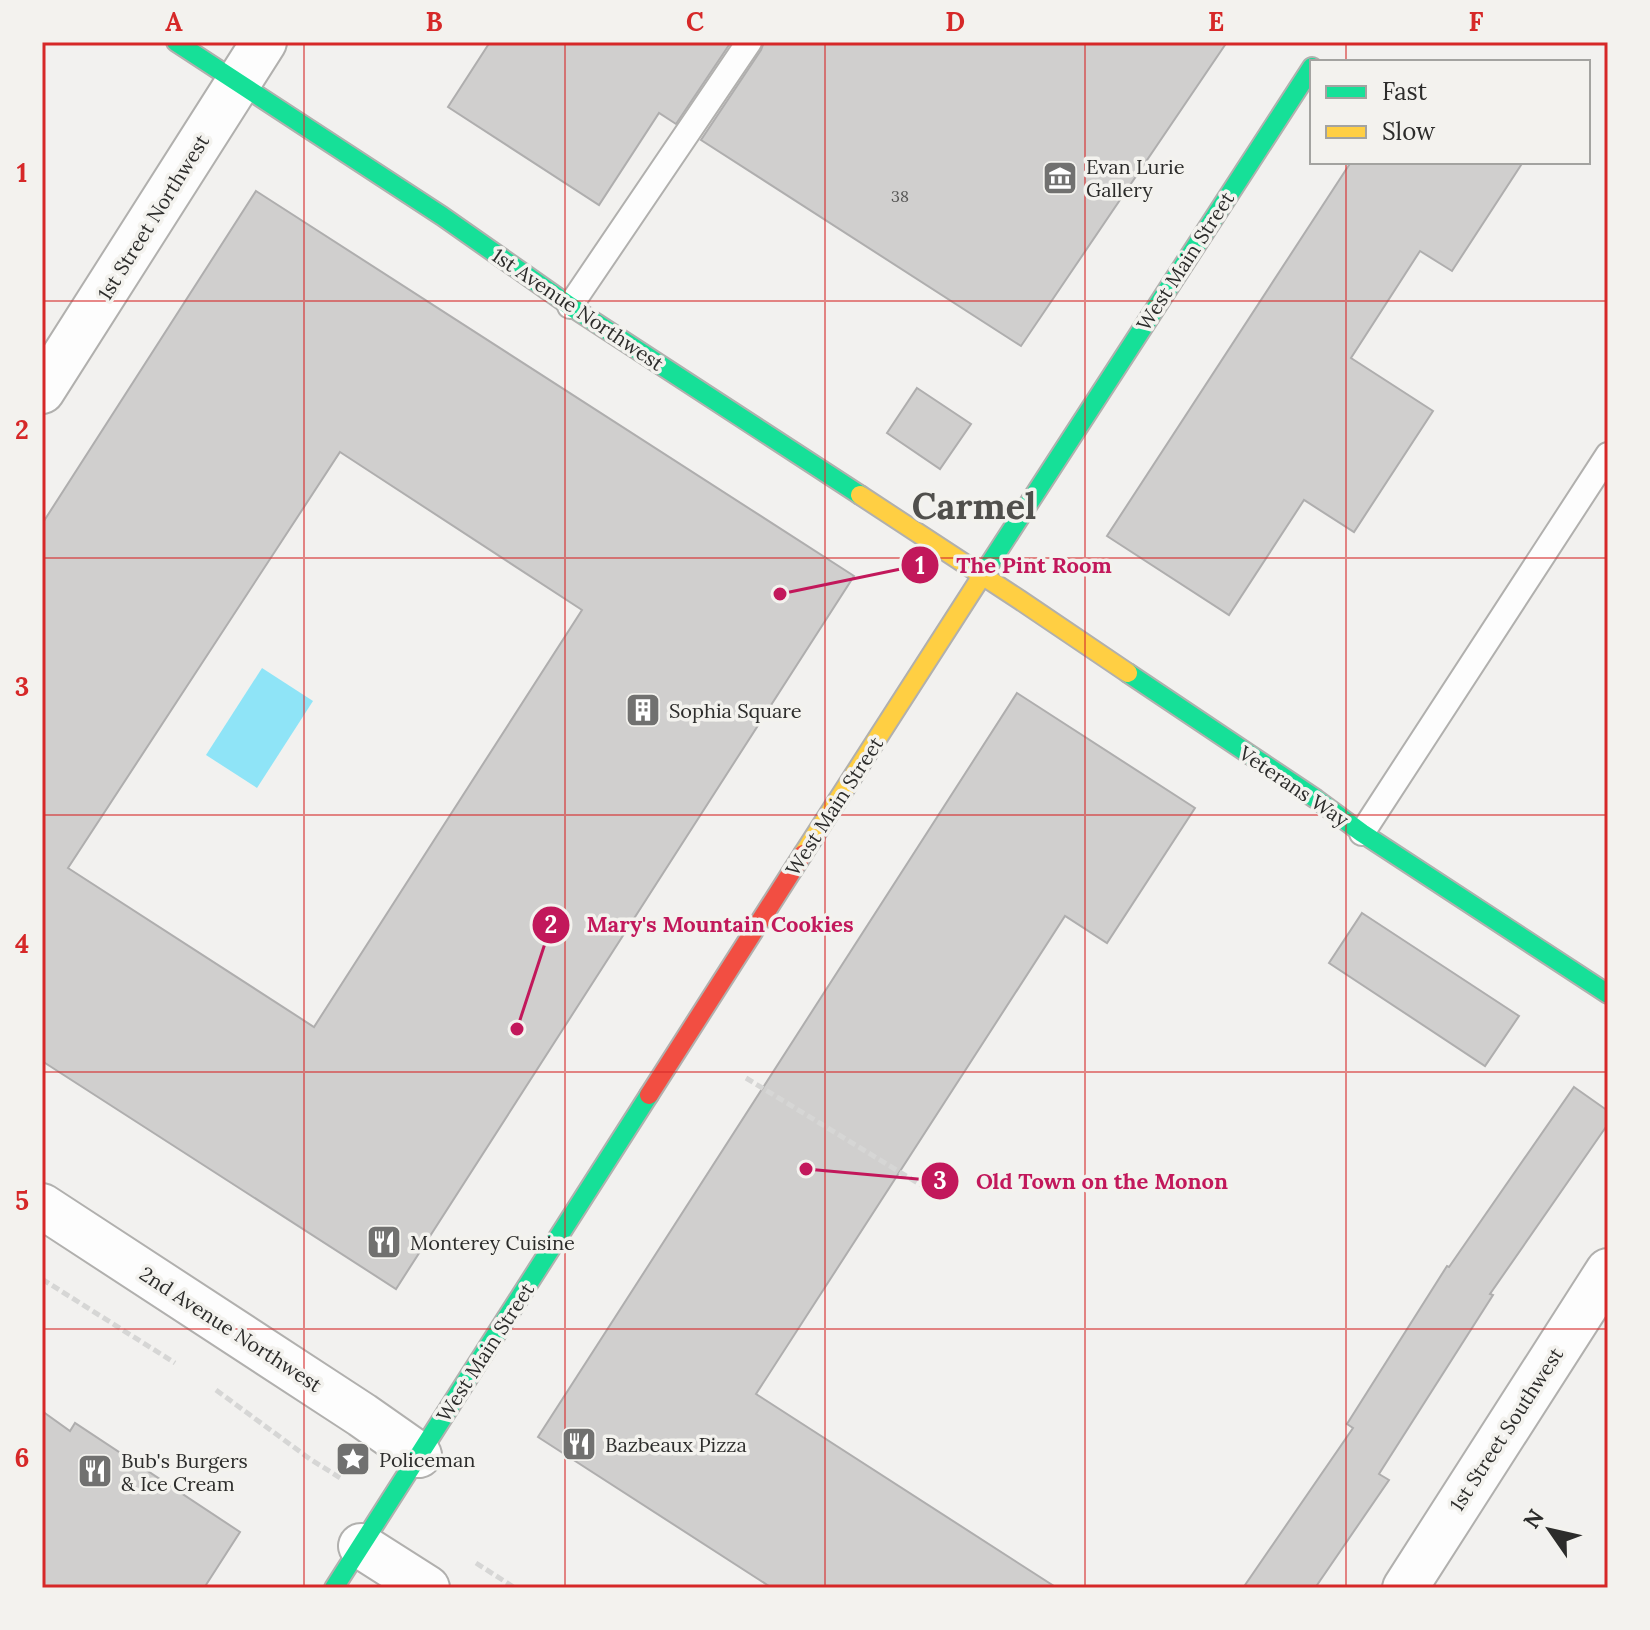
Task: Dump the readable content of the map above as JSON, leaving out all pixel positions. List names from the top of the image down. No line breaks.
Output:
{"streets":{"main road":["West Main Street","1st Avenue Northwest","Veterans Way"],"street":["1st Street Northwest","2nd Avenue Northwest","1st Street Southwest"]},"crossings":[["1st Street Northwest","1st Avenue Northwest"],["West Main Street","1st Avenue Northwest"],["West Main Street","Veterans Way"],["West Main Street","2nd Avenue Northwest"],["1st Avenue Northwest","Veterans Way"]],"districts":["Carmel"],"places":{"museum":["Evan Lurie Gallery"],"other":["The Pint Room","Mary's Mountain Cookies","Old Town on the Monon"],"building":["Sophia Square"],"restaurant":["Monterey Cuisine","Bazbeaux Pizza","Bub's Burgers & Ice Cream"],"place":["Policeman"]},"house_numbers":["38"],"legend":["Fast","Slow"],"north":"top left","grid":{"columns":["A","B","C","D","E","F"],"rows":["1","2","3","4","5","6"]}}
